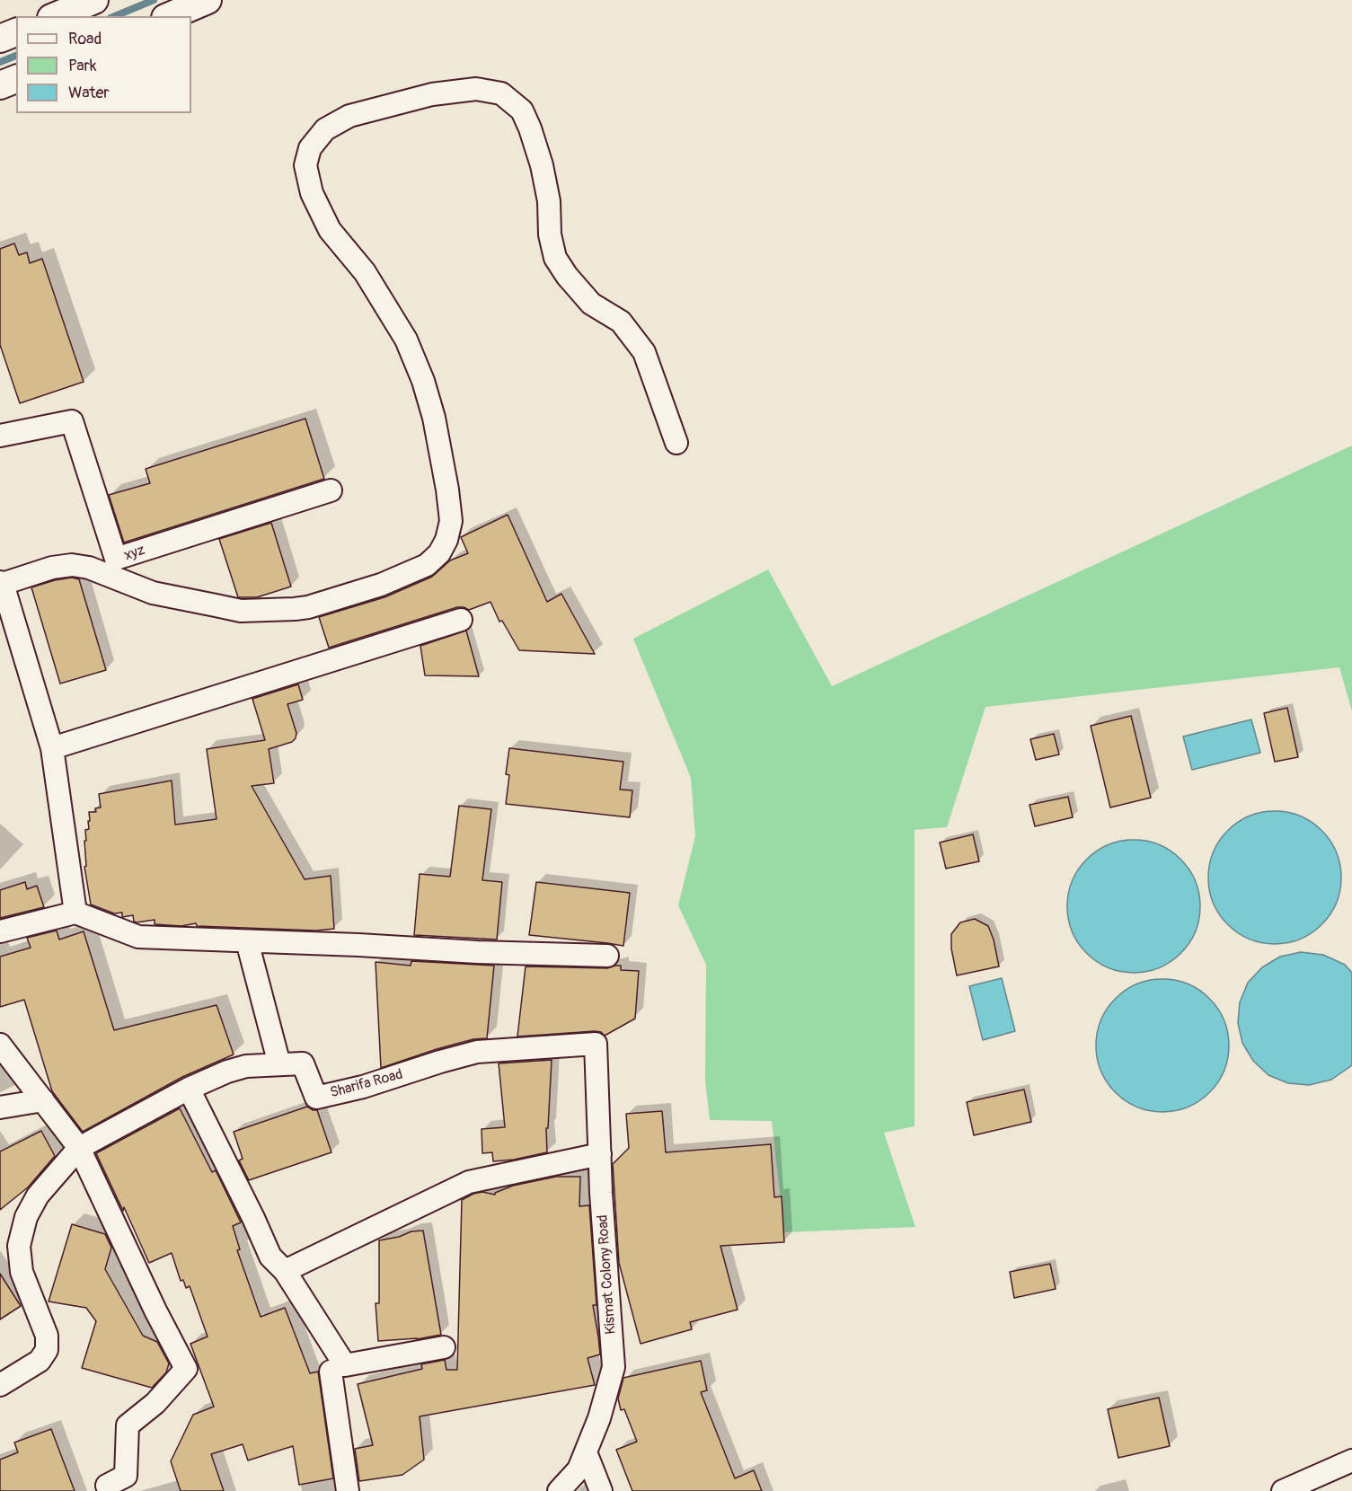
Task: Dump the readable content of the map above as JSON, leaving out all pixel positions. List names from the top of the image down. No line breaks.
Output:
{"streets":{"street":["xyz","Sharifa Road","Kismat Colony Road"]},"crossings":[["Sharifa Road","Kismat Colony Road"]],"legend":["Road","Park","Water"]}
